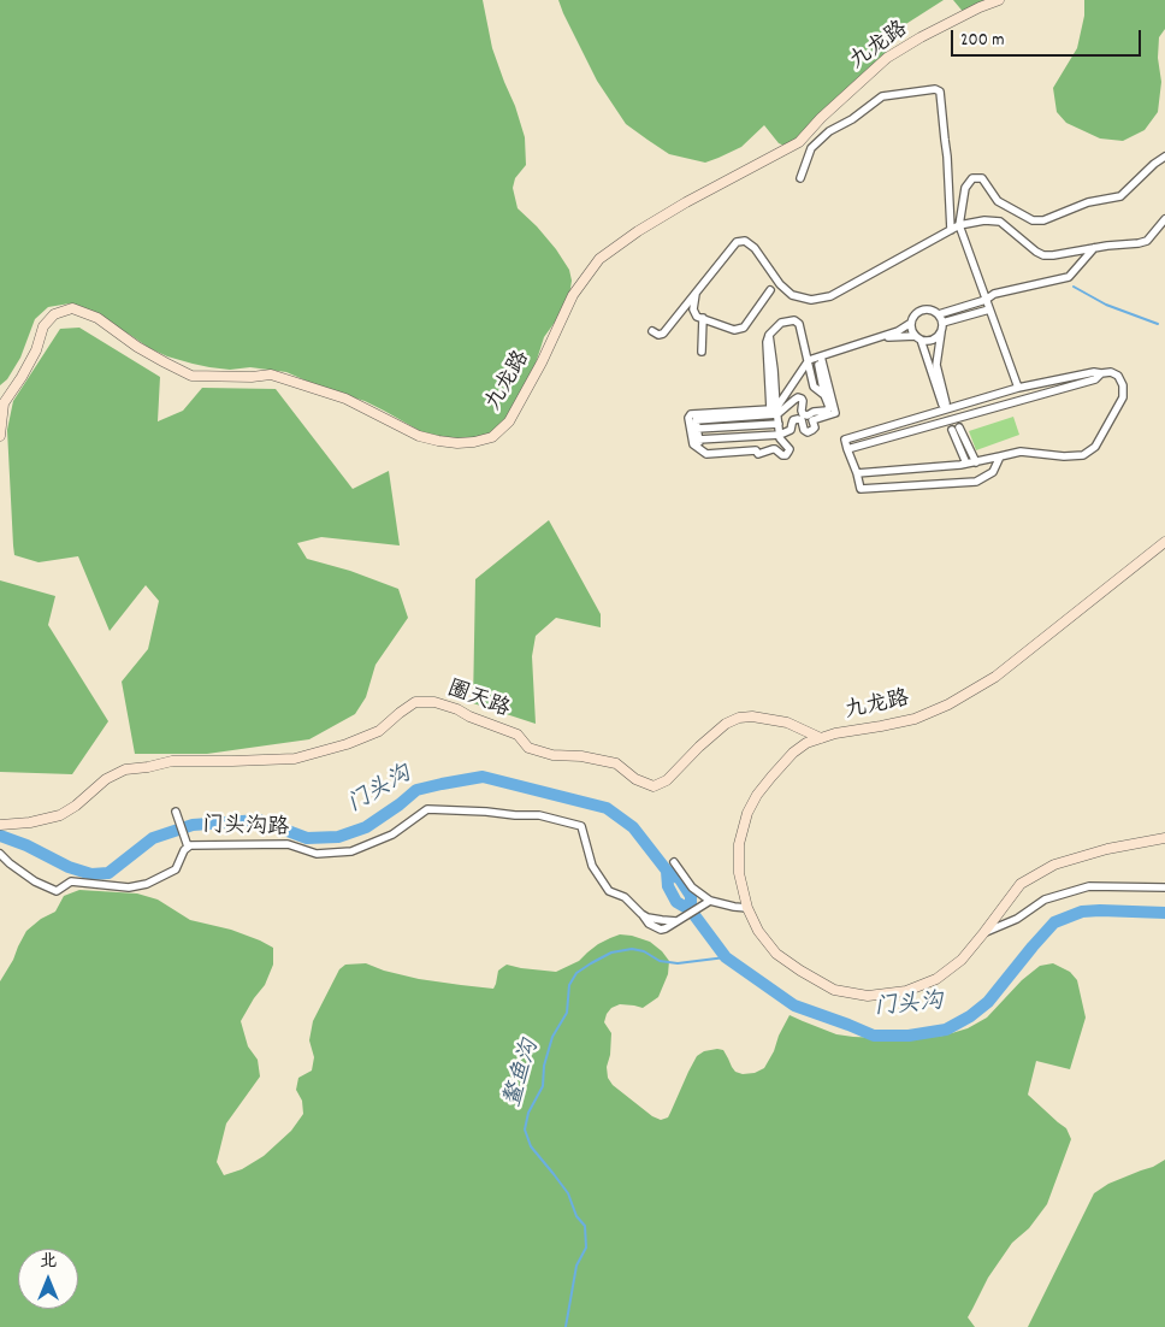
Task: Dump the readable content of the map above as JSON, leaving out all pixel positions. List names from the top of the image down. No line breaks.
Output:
{"streets":{"street":["九龙路","圈天路","门头沟路"]},"crossings":[["九龙路","圈天路"]],"water":["门头沟","鳌鱼沟"],"scale_bar":"200 m","north":"top"}
